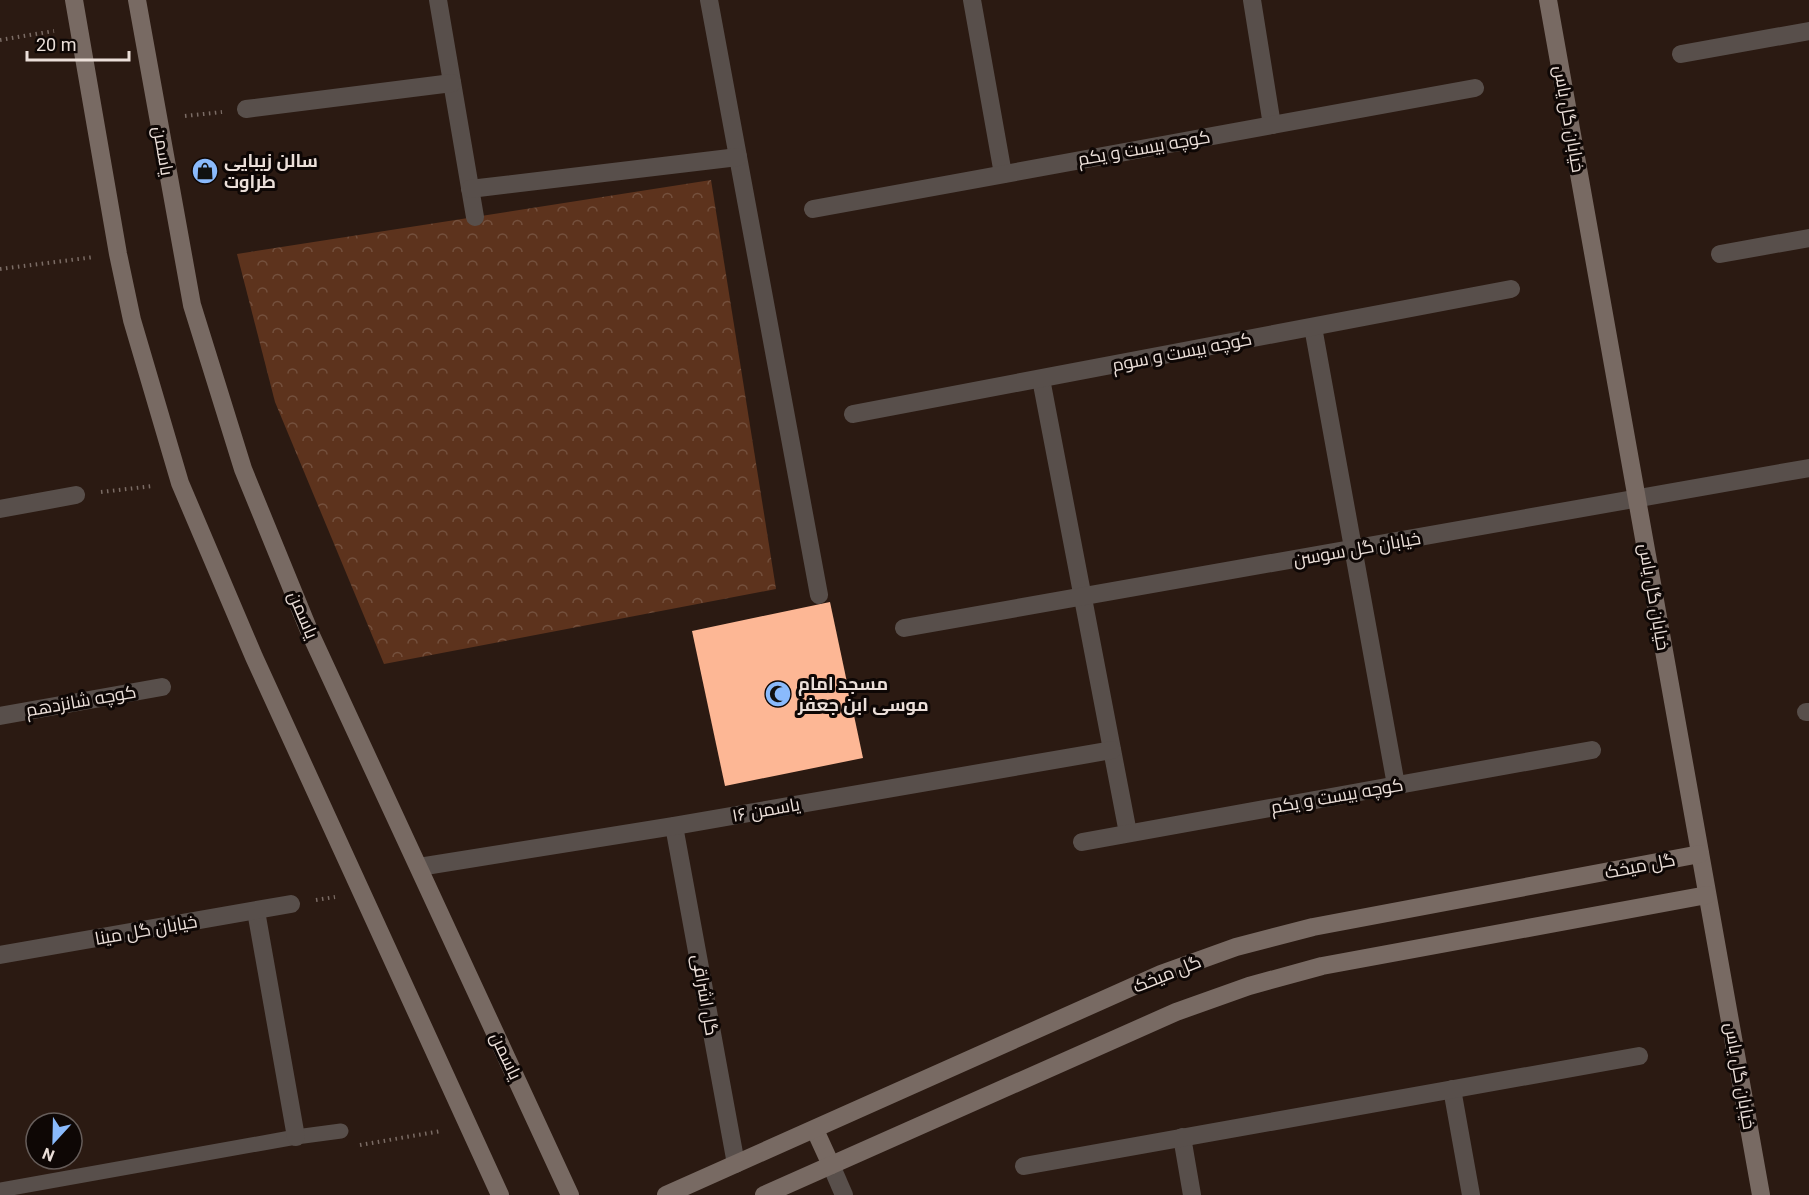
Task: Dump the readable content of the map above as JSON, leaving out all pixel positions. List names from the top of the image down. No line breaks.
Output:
{"streets":{"street":["خیابان گل یاس","کوچه بیست و یکم","یاسمن","کوچه بیست و سوم","خیابان گل سوسن","کوچه شانزدهم","یاسمن ۱۶","گل میخک","خیابان گل مینا","گل اشراقی"]},"crossings":[["خیابان گل یاس","خیابان گل سوسن"],["خیابان گل یاس","گل میخک"],["یاسمن","یاسمن ۱۶"],["یاسمن ۱۶","گل اشراقی"],["گل میخک","گل اشراقی"]],"places":{"shop":["سالن زیبایی طراوت"],"mosque":["مسجد امام موسی ابن جعفر"]},"scale_bar":"20 m","north":"bottom"}
